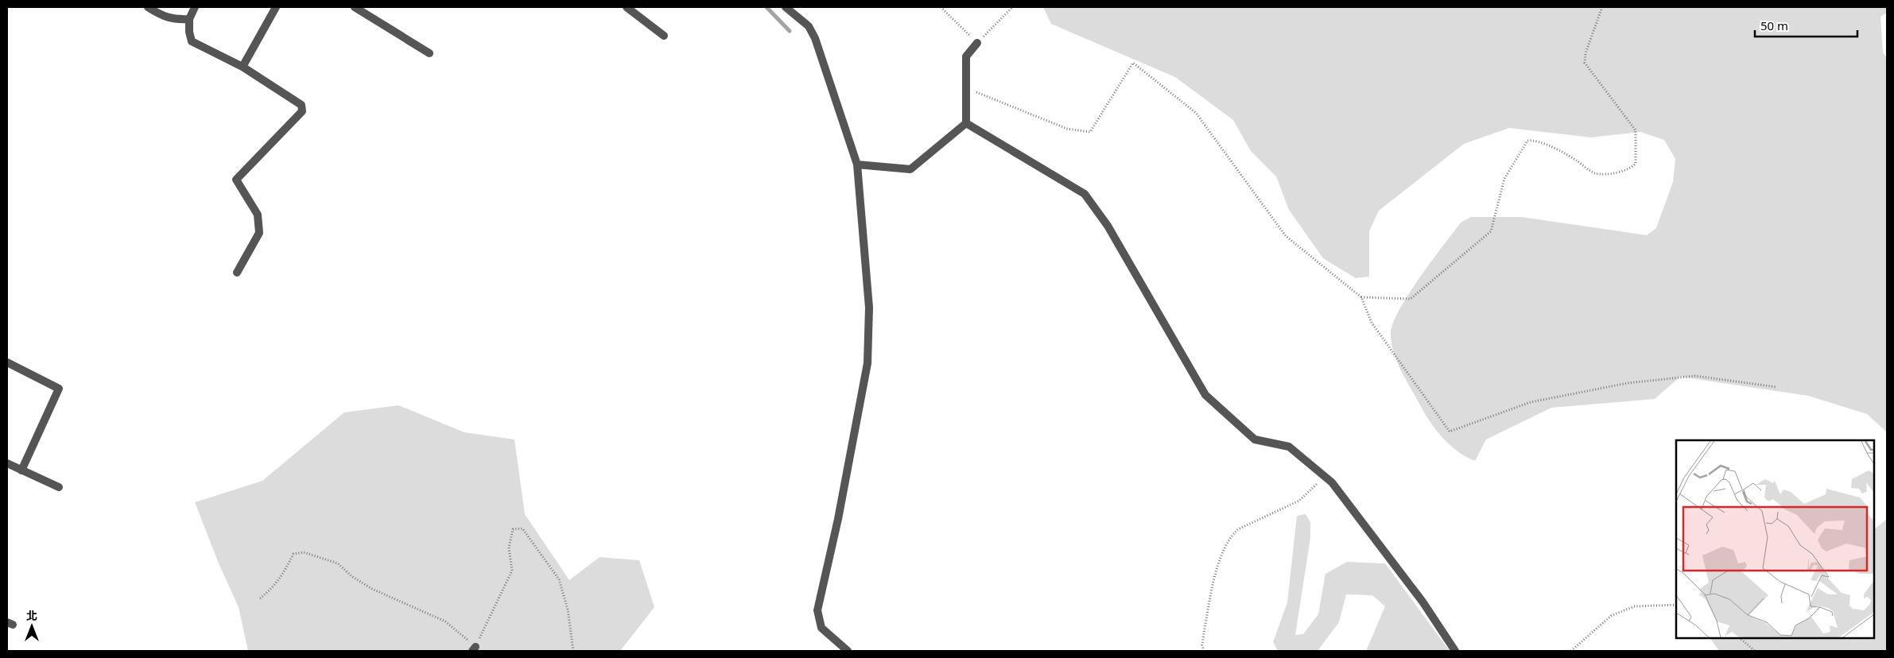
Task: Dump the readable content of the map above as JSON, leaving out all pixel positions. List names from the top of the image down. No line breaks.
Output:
{"scale_bar":"50 m","north":"top"}
